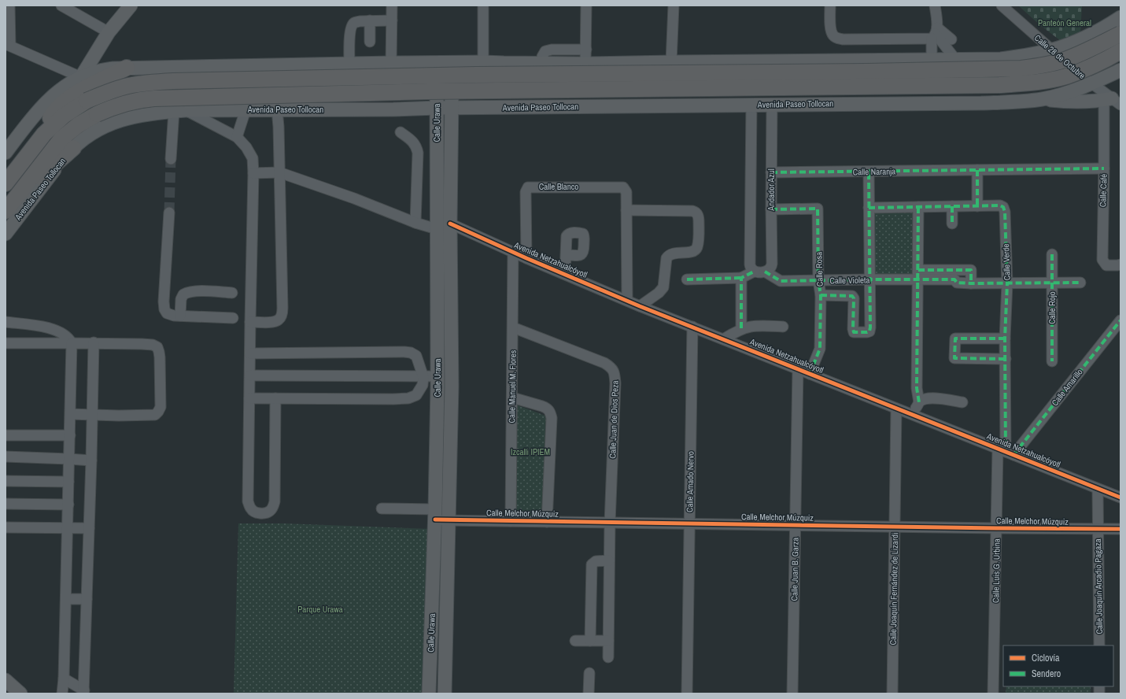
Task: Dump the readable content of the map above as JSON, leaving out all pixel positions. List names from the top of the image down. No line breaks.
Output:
{"streets":{"highway":["Avenida Paseo Tollocan"],"main road":["Calle Urawa"],"street":["Calle 28 de Octubre","Calle Naranja","Calle Blanco","Andador Azul","Calle Café","Avenida Netzahualcóyotl","Calle Verde","Calle Rosa","Calle Violeta","Calle Rojo","Calle Manuel M. Flores","Calle Amarillo","Calle Juan de Dios Peza","Calle Amado Nervo","Calle Melchor Múzquiz","Calle Juan B. Garza","Calle Luis G. Urbina","Calle Joaquín Arcadio Pagaza","Calle Joaquín Fernández de Lizardi"]},"crossings":[["Calle 28 de Octubre","Avenida Paseo Tollocan"],["Calle 28 de Octubre","Calle Café"],["Avenida Paseo Tollocan","Calle Urawa"],["Avenida Paseo Tollocan","Andador Azul"],["Calle Urawa","Avenida Netzahualcóyotl"],["Calle Urawa","Calle Melchor Múzquiz"],["Calle Naranja","Andador Azul"],["Calle Naranja","Calle Café"],["Calle Blanco","Avenida Netzahualcóyotl"],["Andador Azul","Calle Rosa"],["Andador Azul","Calle Violeta"],["Avenida Netzahualcóyotl","Calle Verde"],["Avenida Netzahualcóyotl","Calle Rosa"],["Avenida Netzahualcóyotl","Calle Manuel M. Flores"],["Avenida Netzahualcóyotl","Calle Amarillo"],["Avenida Netzahualcóyotl","Calle Amado Nervo"],["Avenida Netzahualcóyotl","Calle Juan B. Garza"],["Avenida Netzahualcóyotl","Calle Luis G. Urbina"],["Avenida Netzahualcóyotl","Calle Joaquín Arcadio Pagaza"],["Avenida Netzahualcóyotl","Calle Joaquín Fernández de Lizardi"],["Calle Verde","Calle Violeta"],["Calle Verde","Calle Amarillo"],["Calle Verde","Calle Luis G. Urbina"],["Calle Rosa","Calle Violeta"],["Calle Manuel M. Flores","Calle Juan de Dios Peza"],["Calle Manuel M. Flores","Calle Melchor Múzquiz"],["Calle Amarillo","Calle Luis G. Urbina"],["Calle Juan de Dios Peza","Calle Melchor Múzquiz"],["Calle Amado Nervo","Calle Melchor Múzquiz"],["Calle Melchor Múzquiz","Calle Juan B. Garza"],["Calle Melchor Múzquiz","Calle Luis G. Urbina"],["Calle Melchor Múzquiz","Calle Joaquín Arcadio Pagaza"],["Calle Melchor Múzquiz","Calle Joaquín Fernández de Lizardi"]],"parks":["Panteón General","Izcalli IPIEM","Parque Urawa"],"legend":["Ciclovía","Sendero"]}
